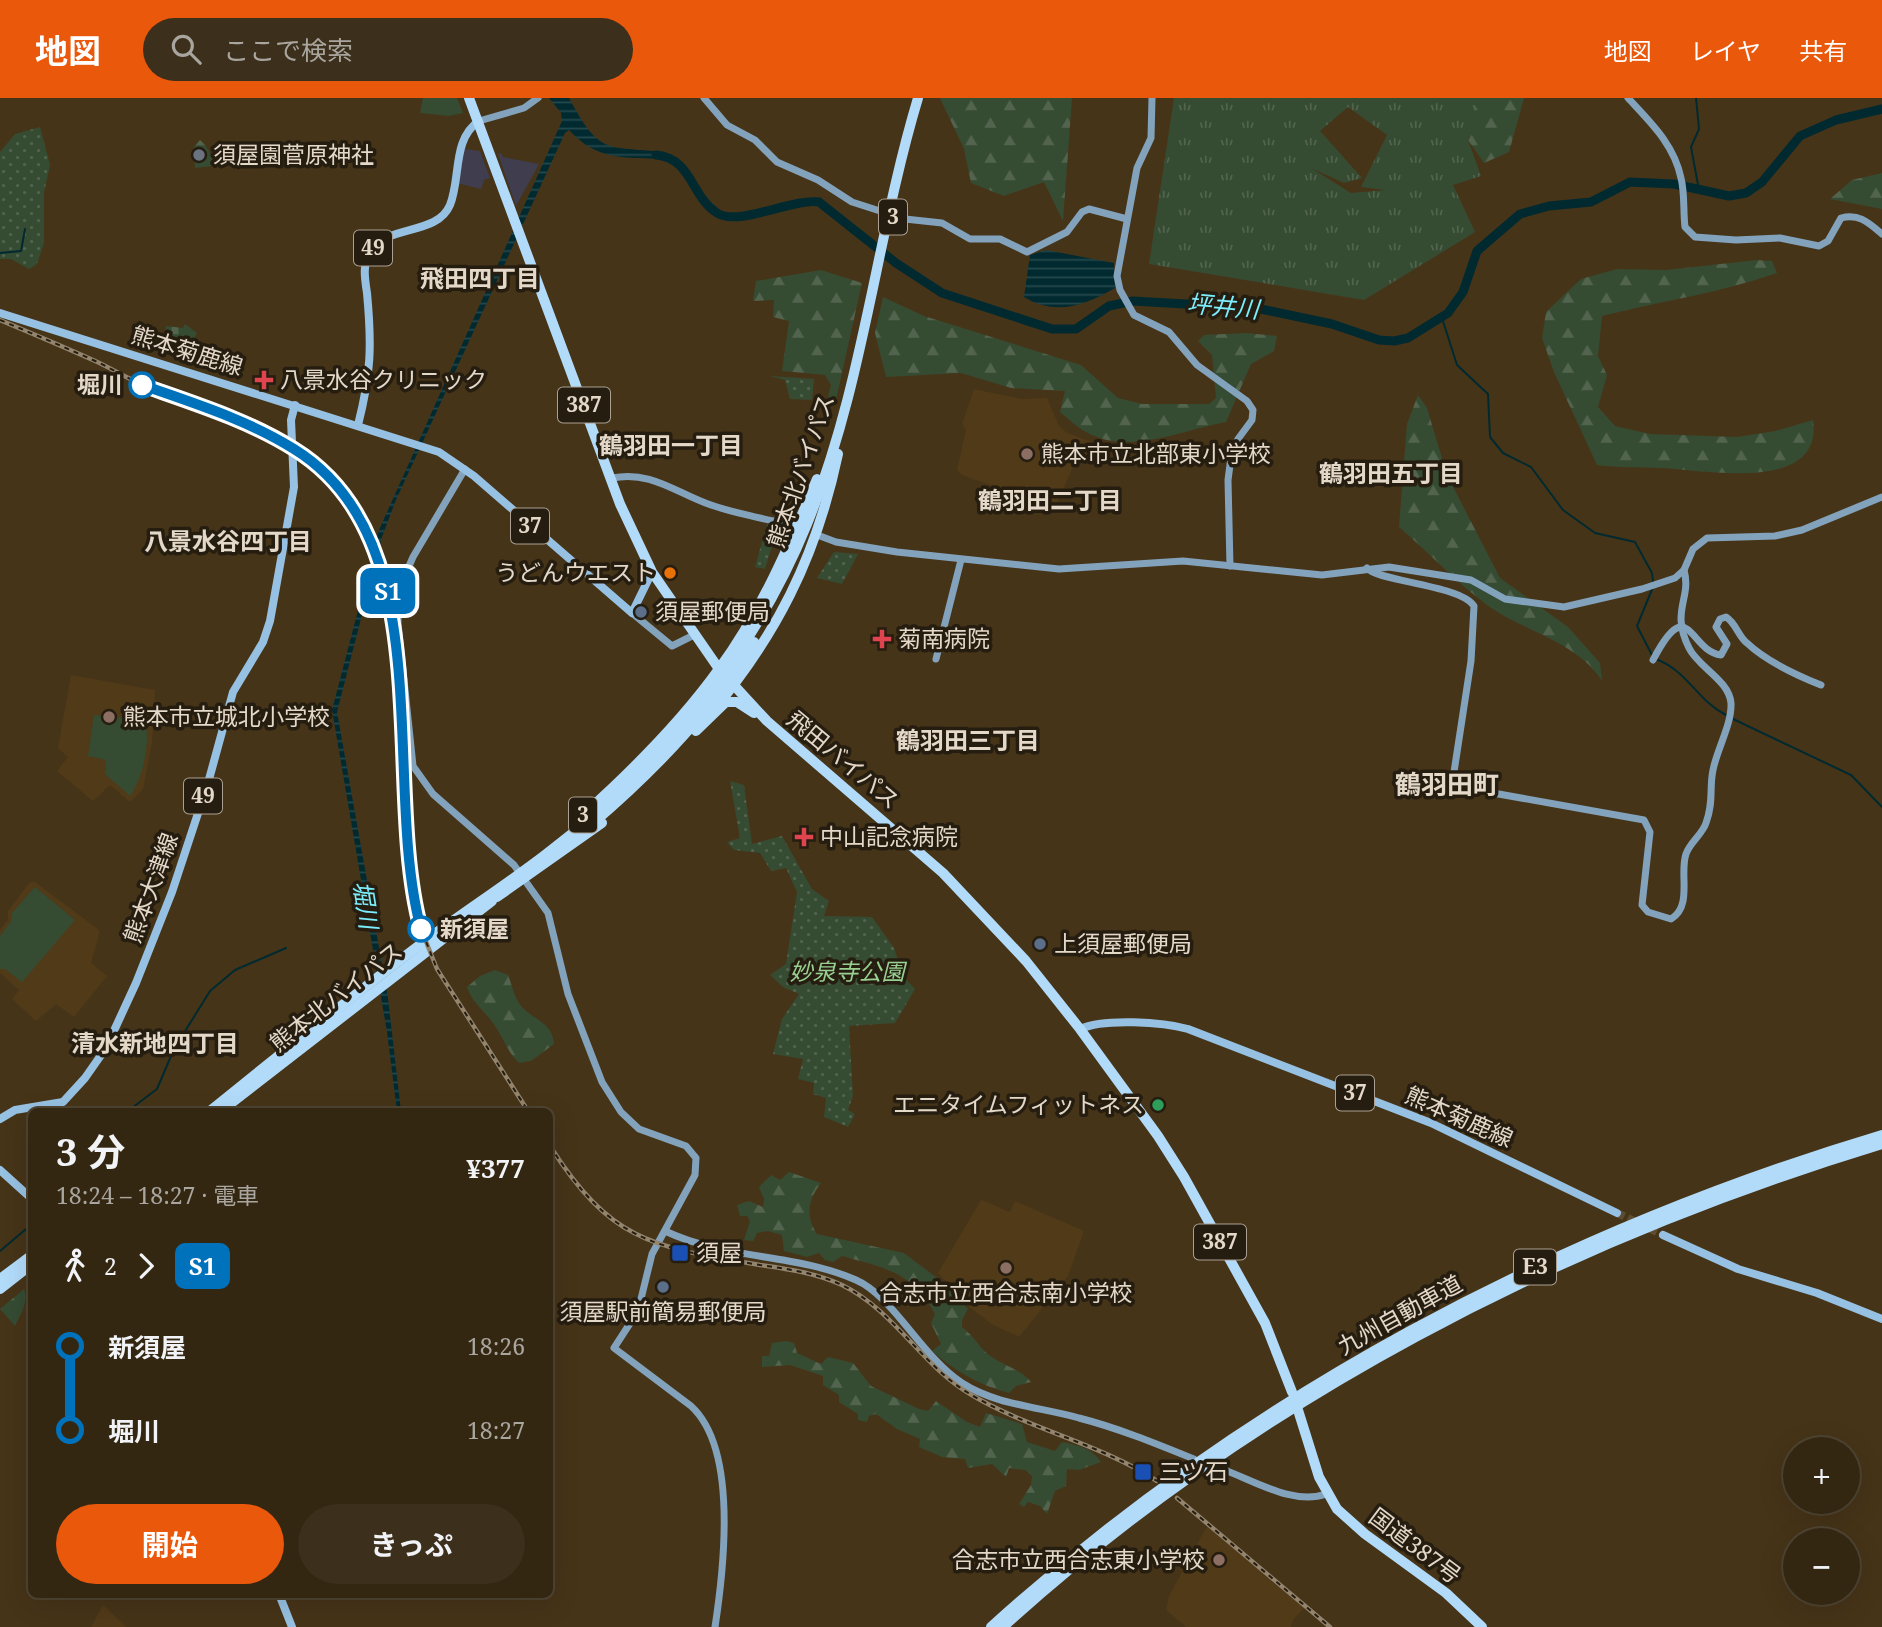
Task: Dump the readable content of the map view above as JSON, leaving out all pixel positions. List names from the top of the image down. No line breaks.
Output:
{"streets":{"highway":["3","387","熊本北バイパス","飛田バイパス","E3","九州自動車道","国道387号"],"main road":["49","熊本菊鹿線","37","熊本大津線"]},"crossings":[["3","熊本北バイパス"],["3","飛田バイパス"],["49","熊本菊鹿線"],["49","飛田バイパス"],["熊本菊鹿線","飛田バイパス"],["熊本菊鹿線","熊本大津線"]],"districts":["飛田四丁目","鶴羽田一丁目","鶴羽田五丁目","鶴羽田二丁目","八景水谷四丁目","鶴羽田三丁目","鶴羽田町","清水新地四丁目"],"water":["坪井川","堀川"],"parks":["妙泉寺公園"],"places":{"other":["須屋園菅原神社","堀川","熊本市立北部東小学校","うどんウエスト","須屋郵便局","熊本市立城北小学校","新須屋","上須屋郵便局","エニタイムフィットネス","合志市立西合志南小学校","須屋駅前簡易郵便局","合志市立西合志東小学校"],"health":["八景水谷クリニック","菊南病院","中山記念病院"],"transit":["須屋","三ツ石"]},"page":{"header":"地図","search":"ここで検索","nav":["地図","レイヤ","共有"],"on_map":"S1","heading":["3 分","18:24 – 18:27 · 電車","¥377"],"legs":["2","S1"],"list":[{"name":"新須屋","value":"18:26"},{"name":"堀川","value":"18:27"}],"map_buttons":["+","−"],"buttons":["開始","きっぷ"]}}
